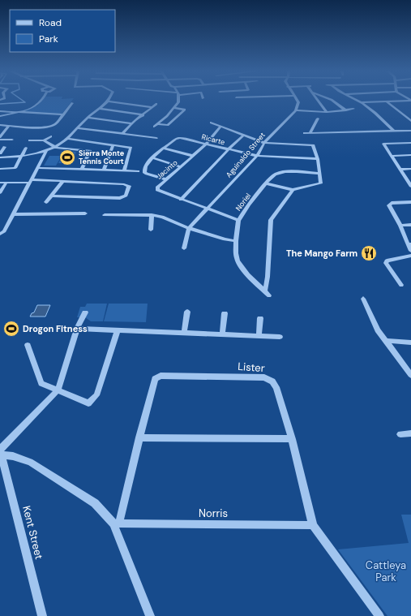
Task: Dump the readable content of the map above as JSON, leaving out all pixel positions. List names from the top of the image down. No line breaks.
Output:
{"streets":{"street":["Ricarte","Aguinaldo Street","Jacinto","Noriel","Lister","Norris","Kent Street"]},"crossings":[["Ricarte","Aguinaldo Street"],["Ricarte","Jacinto"],["Aguinaldo Street","Jacinto"],["Jacinto","Noriel"],["Lister","Norris"]],"parks":["Cattleya Park"],"places":{"sports":["Sierra Monte Tennis Court","Drogon Fitness"],"restaurant":["The Mango Farm"]},"legend":["Road","Park"]}
